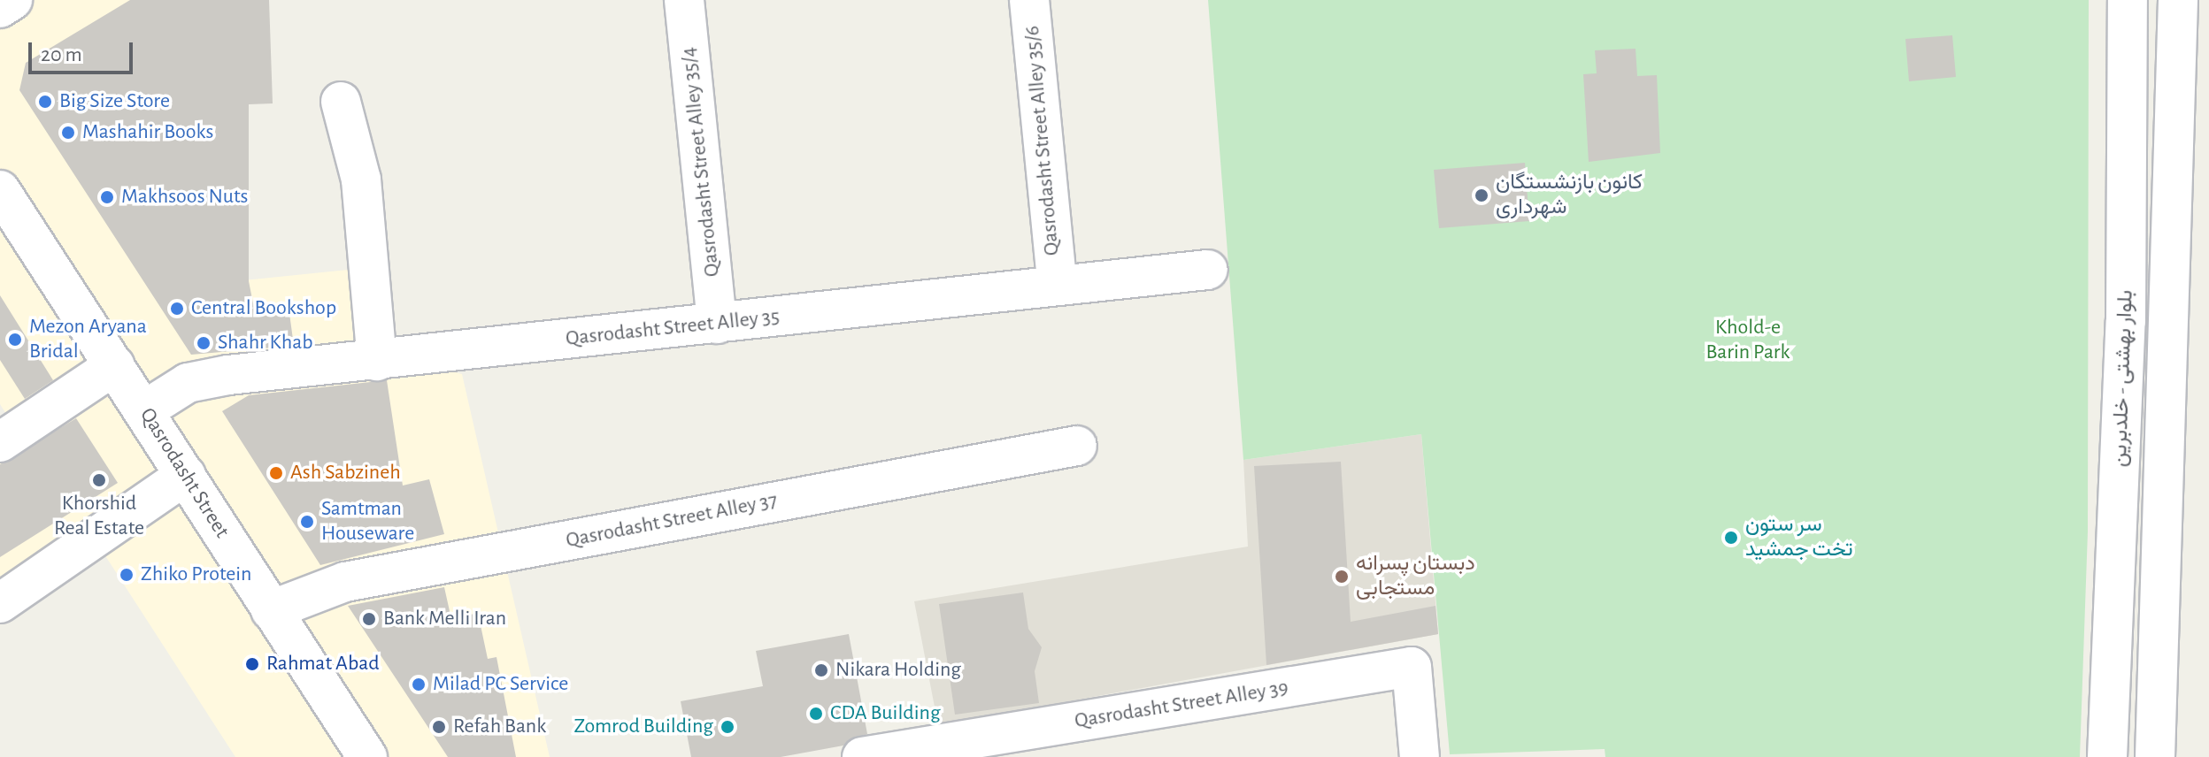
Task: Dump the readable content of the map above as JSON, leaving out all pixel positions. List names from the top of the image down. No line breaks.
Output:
{"streets":{"street":["Qasrodasht Street Alley 35/6","Qasrodasht Street Alley 35/4","Qasrodasht Street Alley 35","بلوار بهشتی - خلدبرین","Qasrodasht Street","Qasrodasht Street Alley 37","Qasrodasht Street Alley 39"]},"crossings":[["Qasrodasht Street Alley 35/6","Qasrodasht Street Alley 35"],["Qasrodasht Street Alley 35/4","Qasrodasht Street Alley 35"],["Qasrodasht Street Alley 35","Qasrodasht Street"],["Qasrodasht Street","Qasrodasht Street Alley 37"]],"parks":["Khold-e Barin Park"],"places":["Big Size Store","Mashahir Books","کانون بازنشستگان شهرداری","Makhsoos Nuts","Central Bookshop","Mezon Aryana Bridal","Shahr Khab","Ash Sabzineh","Khorshid Real Estate","Samtman Houseware","سر ستون تخت جمشید","Zhiko Protein","دبستان پسرانه مستجابی","Bank Melli Iran","Rahmat Abad","Nikara Holding","Milad PC Service","CDA Building","Refah Bank","Zomrod Building"],"scale_bar":"20 m"}
